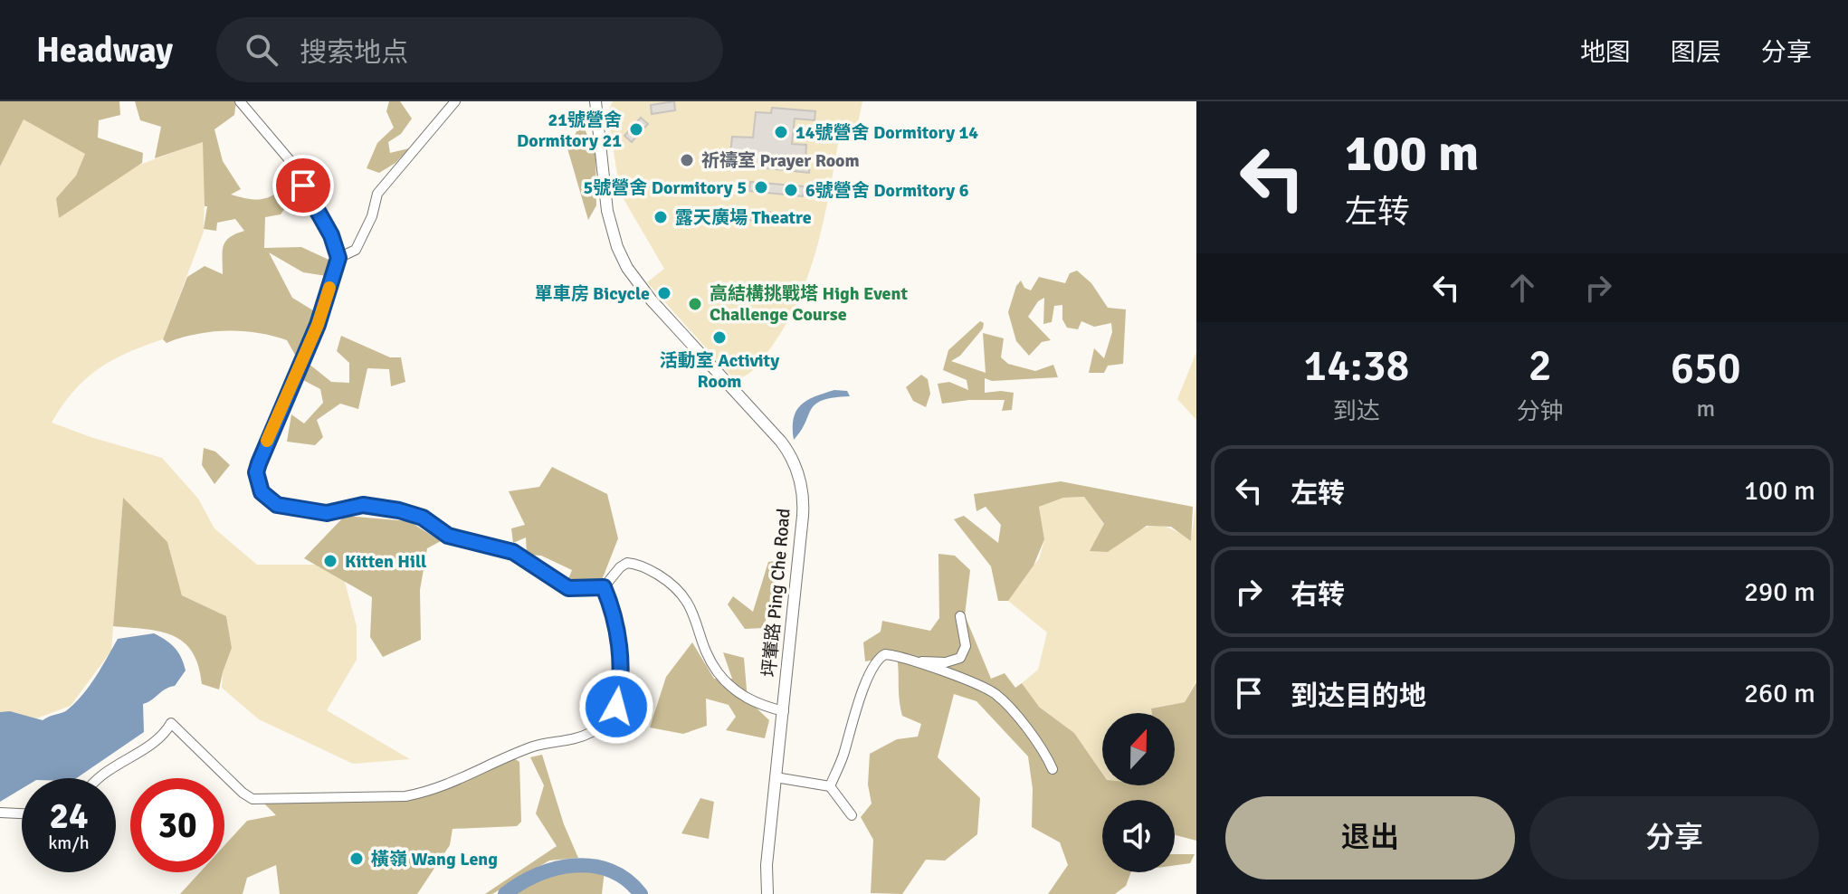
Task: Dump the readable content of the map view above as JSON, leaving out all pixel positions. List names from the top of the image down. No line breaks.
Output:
{"streets":{"street":["坪輋路 Ping Che Road"]},"places":["21號營舍 Dormitory 21","14號營舍 Dormitory 14","祈禱室 Prayer Room","5號營舍 Dormitory 5","6號營舍 Dormitory 6","露天廣場 Theatre","單車房 Bicycle","高結構挑戰塔 High Event Challenge Course","活動室 Activity Room","Kitten Hill","橫嶺 Wang Leng"],"north":"top","page":{"header":"Headway","search":"搜索地点","nav":["地图","图层","分享"],"turn":["100 m","左转"],"eta":["14:38","到达","2","分钟","650","m"],"list":[{"name":"左转","value":"100 m"},{"name":"右转","value":"290 m"},{"name":"到达目的地","value":"260 m"}],"speed":"24 km/h","limit":"30","buttons":["退出","分享"]}}
